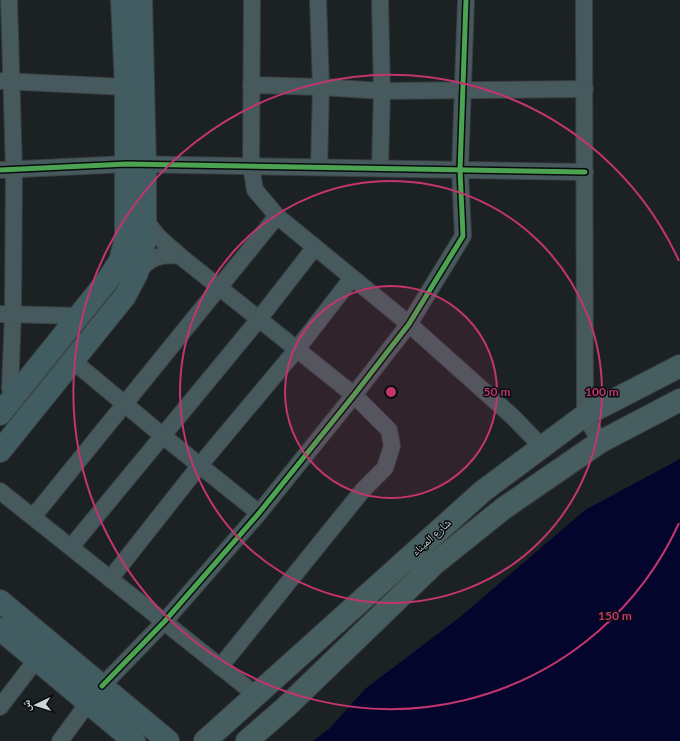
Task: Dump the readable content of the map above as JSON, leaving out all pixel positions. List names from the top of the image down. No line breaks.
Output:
{"streets":{"main road":["شارع الميناء"]},"north":"left","rings":["50 m","100 m","150 m"]}
